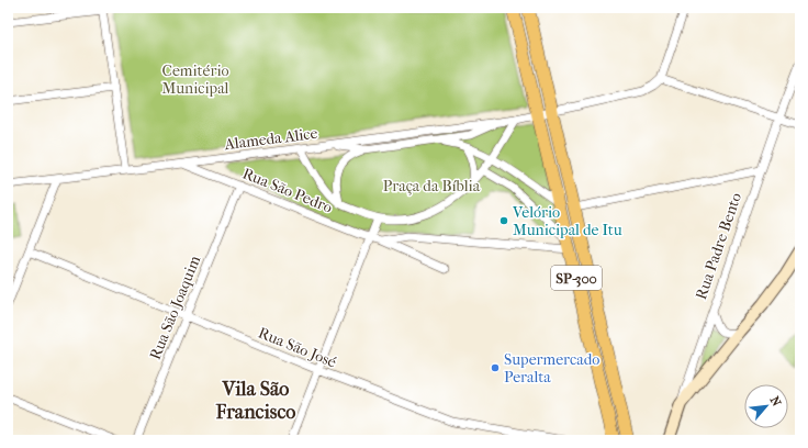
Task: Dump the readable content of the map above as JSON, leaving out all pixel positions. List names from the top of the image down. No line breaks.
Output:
{"streets":{"main road":["SP-300"],"street":["Alameda Alice","Rua São Pedro","Rua Padre Bento","Rua São Joaquim","Rua São José"]},"crossings":[["Alameda Alice","Rua São Pedro"],["Alameda Alice","SP-300"],["Rua São Pedro","SP-300"],["Rua São Pedro","Rua São Joaquim"],["Rua São Joaquim","Rua São José"]],"districts":["Vila São Francisco"],"parks":["Cemitério Municipal","Praça da Bíblia"],"places":["Velório Municipal de Itu","Supermercado Peralta"],"north":"top right"}
